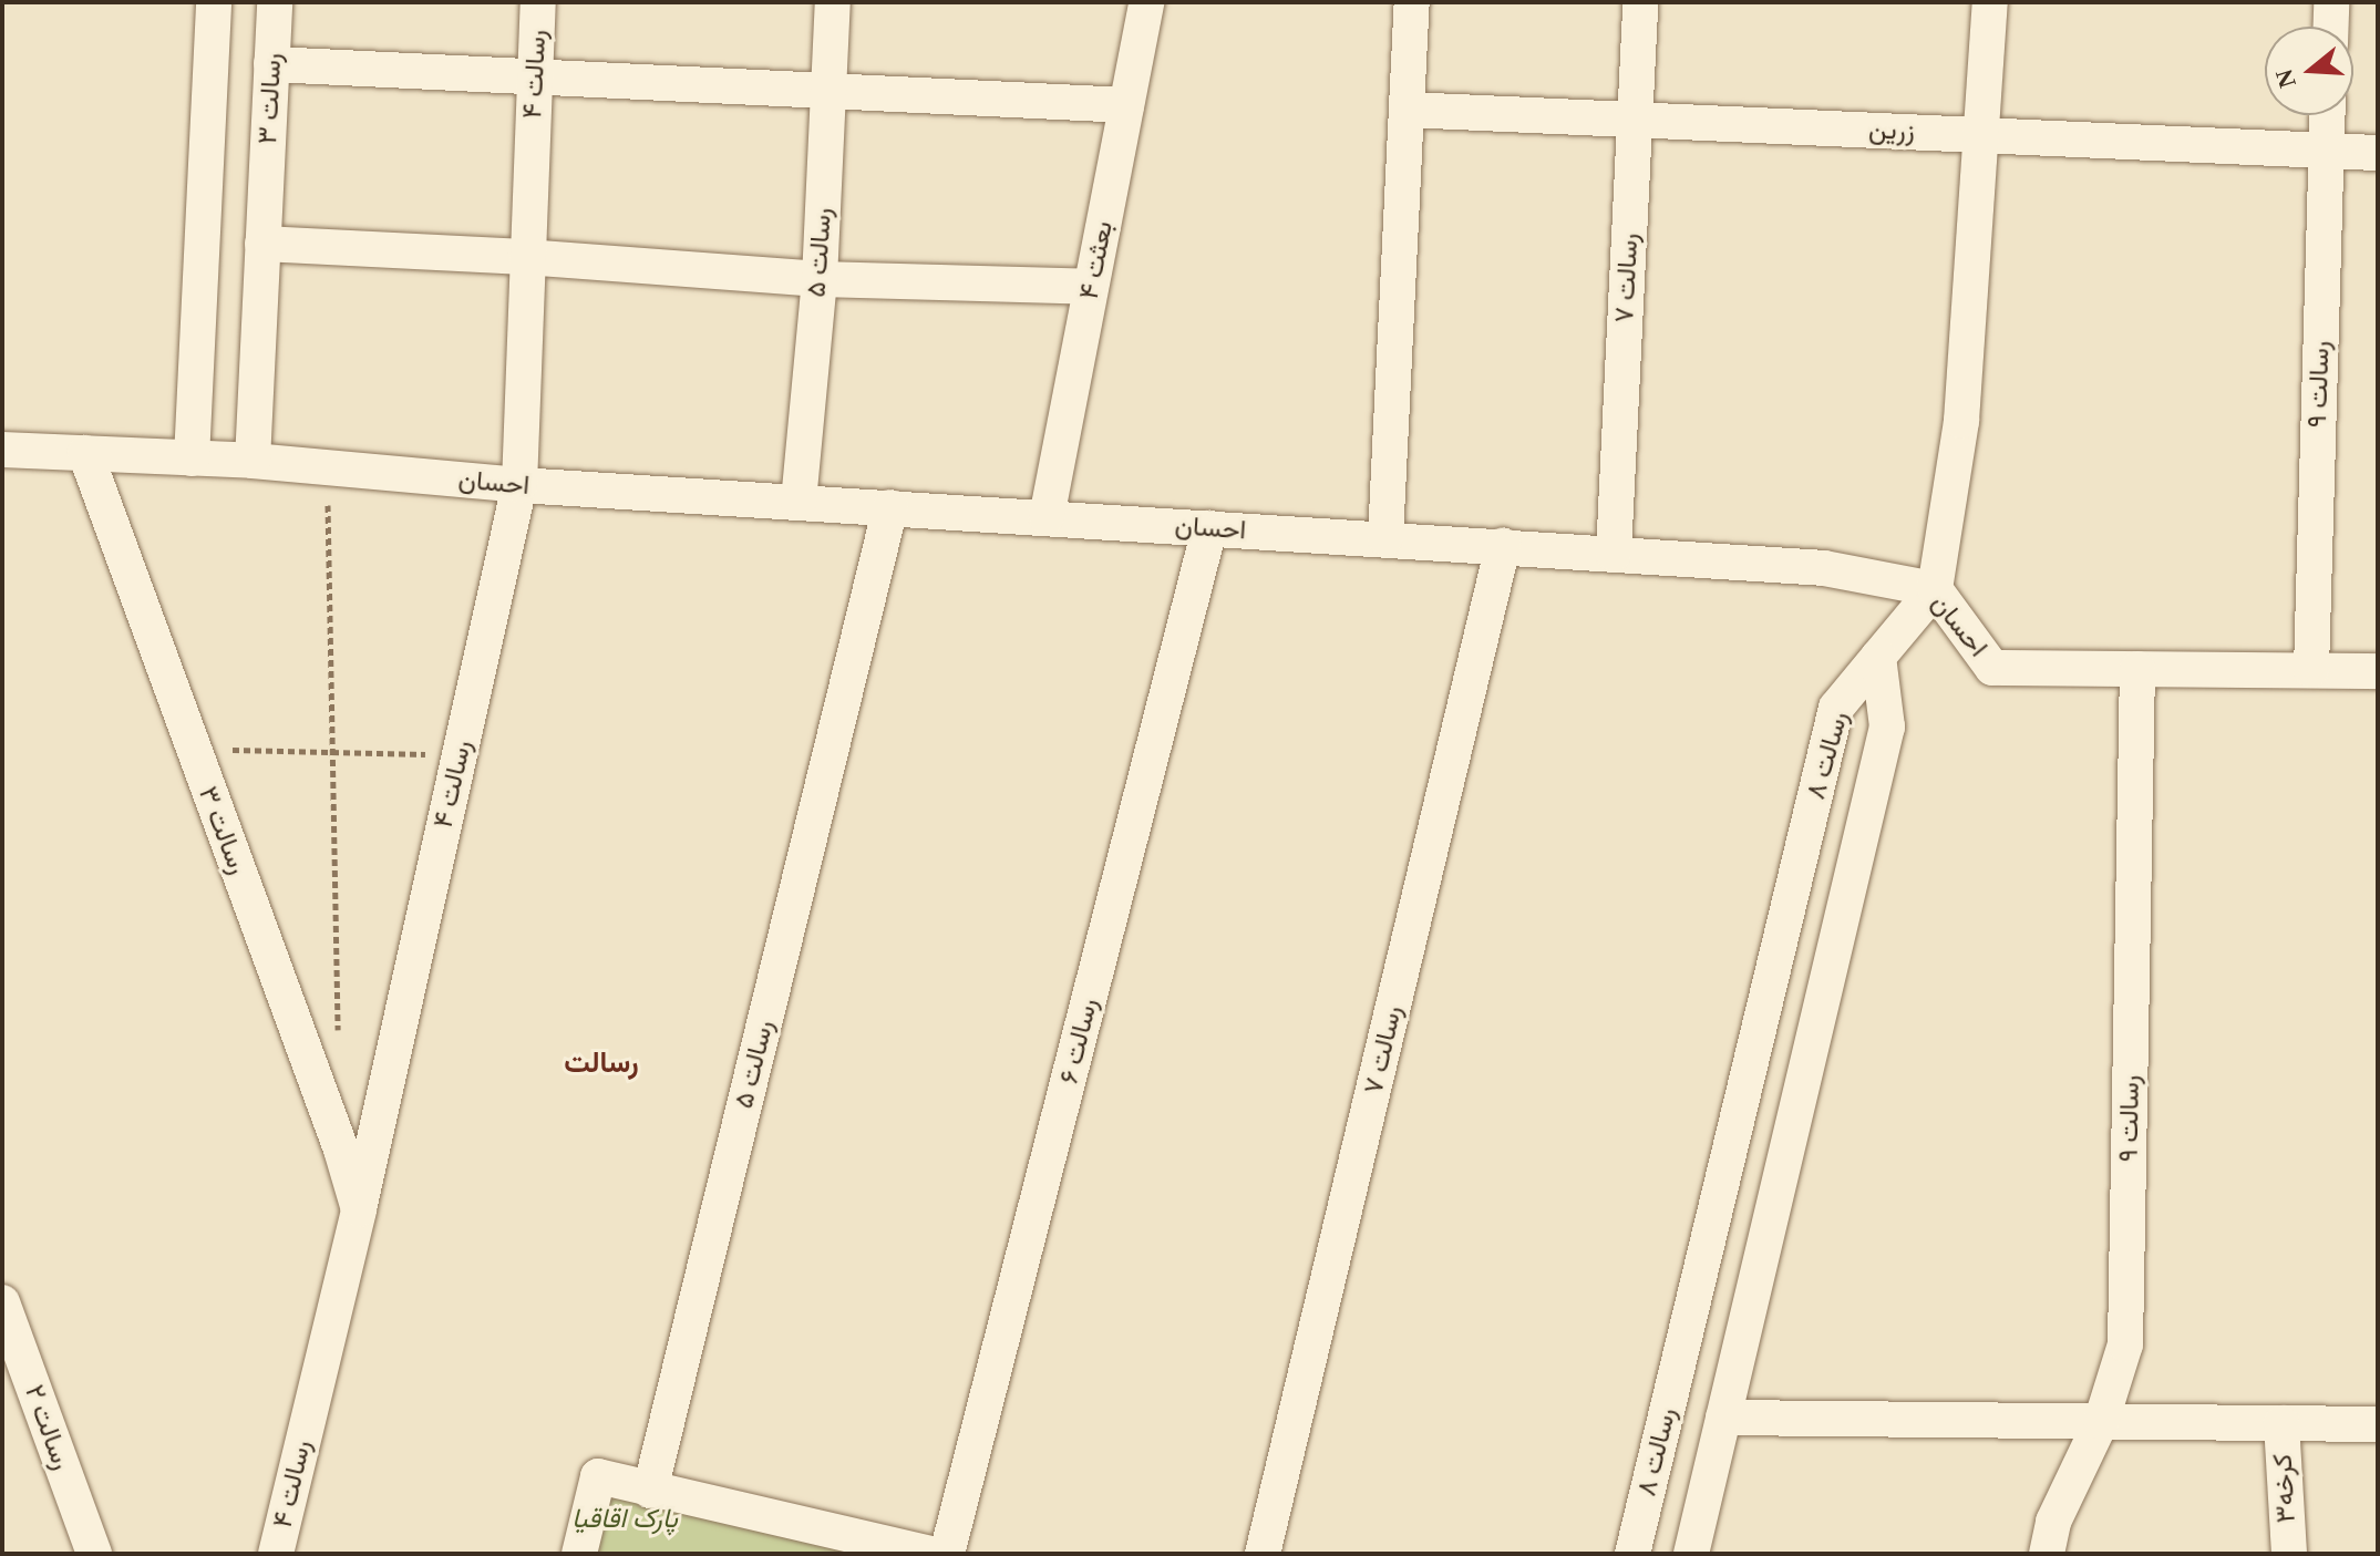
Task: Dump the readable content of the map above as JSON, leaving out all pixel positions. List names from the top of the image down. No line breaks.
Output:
{"streets":{"street":["رسالت ۴","رسالت ۳","زرین","رسالت ۵","بعثت ۴","رسالت ۷","رسالت ۹","احسان","رسالت ۸","رسالت ۶","رسالت ۲","کرخه۳"]},"crossings":[["رسالت ۴","رسالت ۳"],["رسالت ۴","احسان"],["رسالت ۳","احسان"],["زرین","رسالت ۷"],["زرین","رسالت ۹"],["رسالت ۵","احسان"],["بعثت ۴","احسان"],["رسالت ۷","احسان"],["رسالت ۹","احسان"],["احسان","رسالت ۶"]],"districts":["رسالت"],"parks":["پارک اقاقیا"],"north":"left"}
